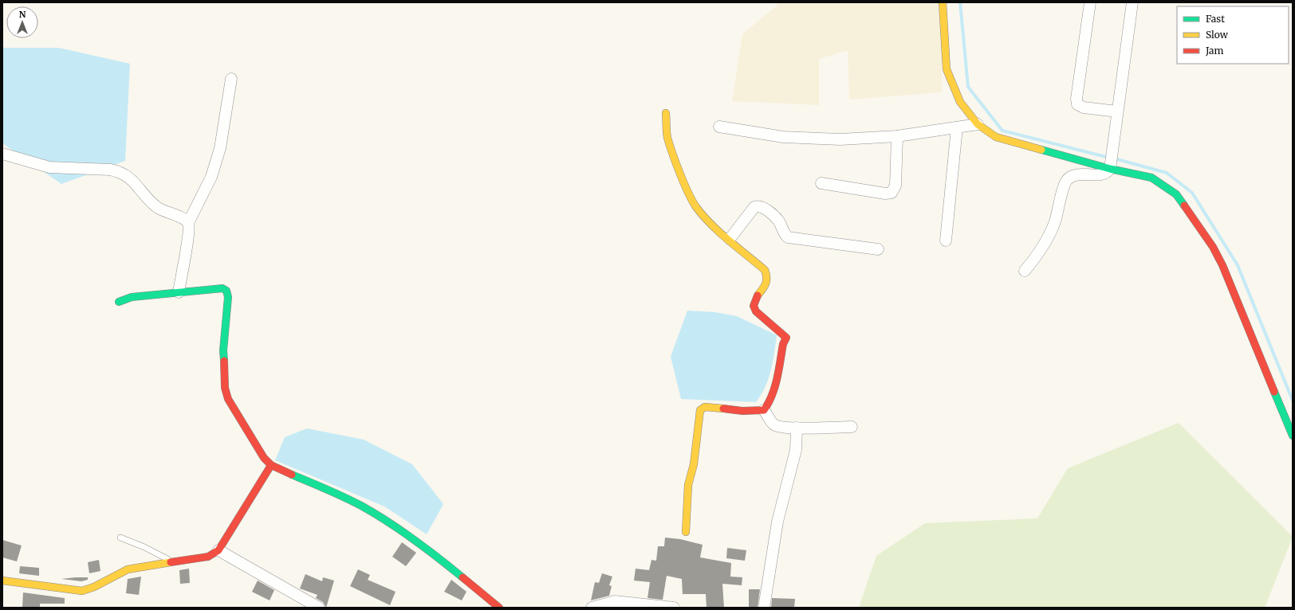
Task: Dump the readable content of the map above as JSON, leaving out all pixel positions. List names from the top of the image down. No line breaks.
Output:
{"legend":["Fast","Slow","Jam"],"north":"top"}
